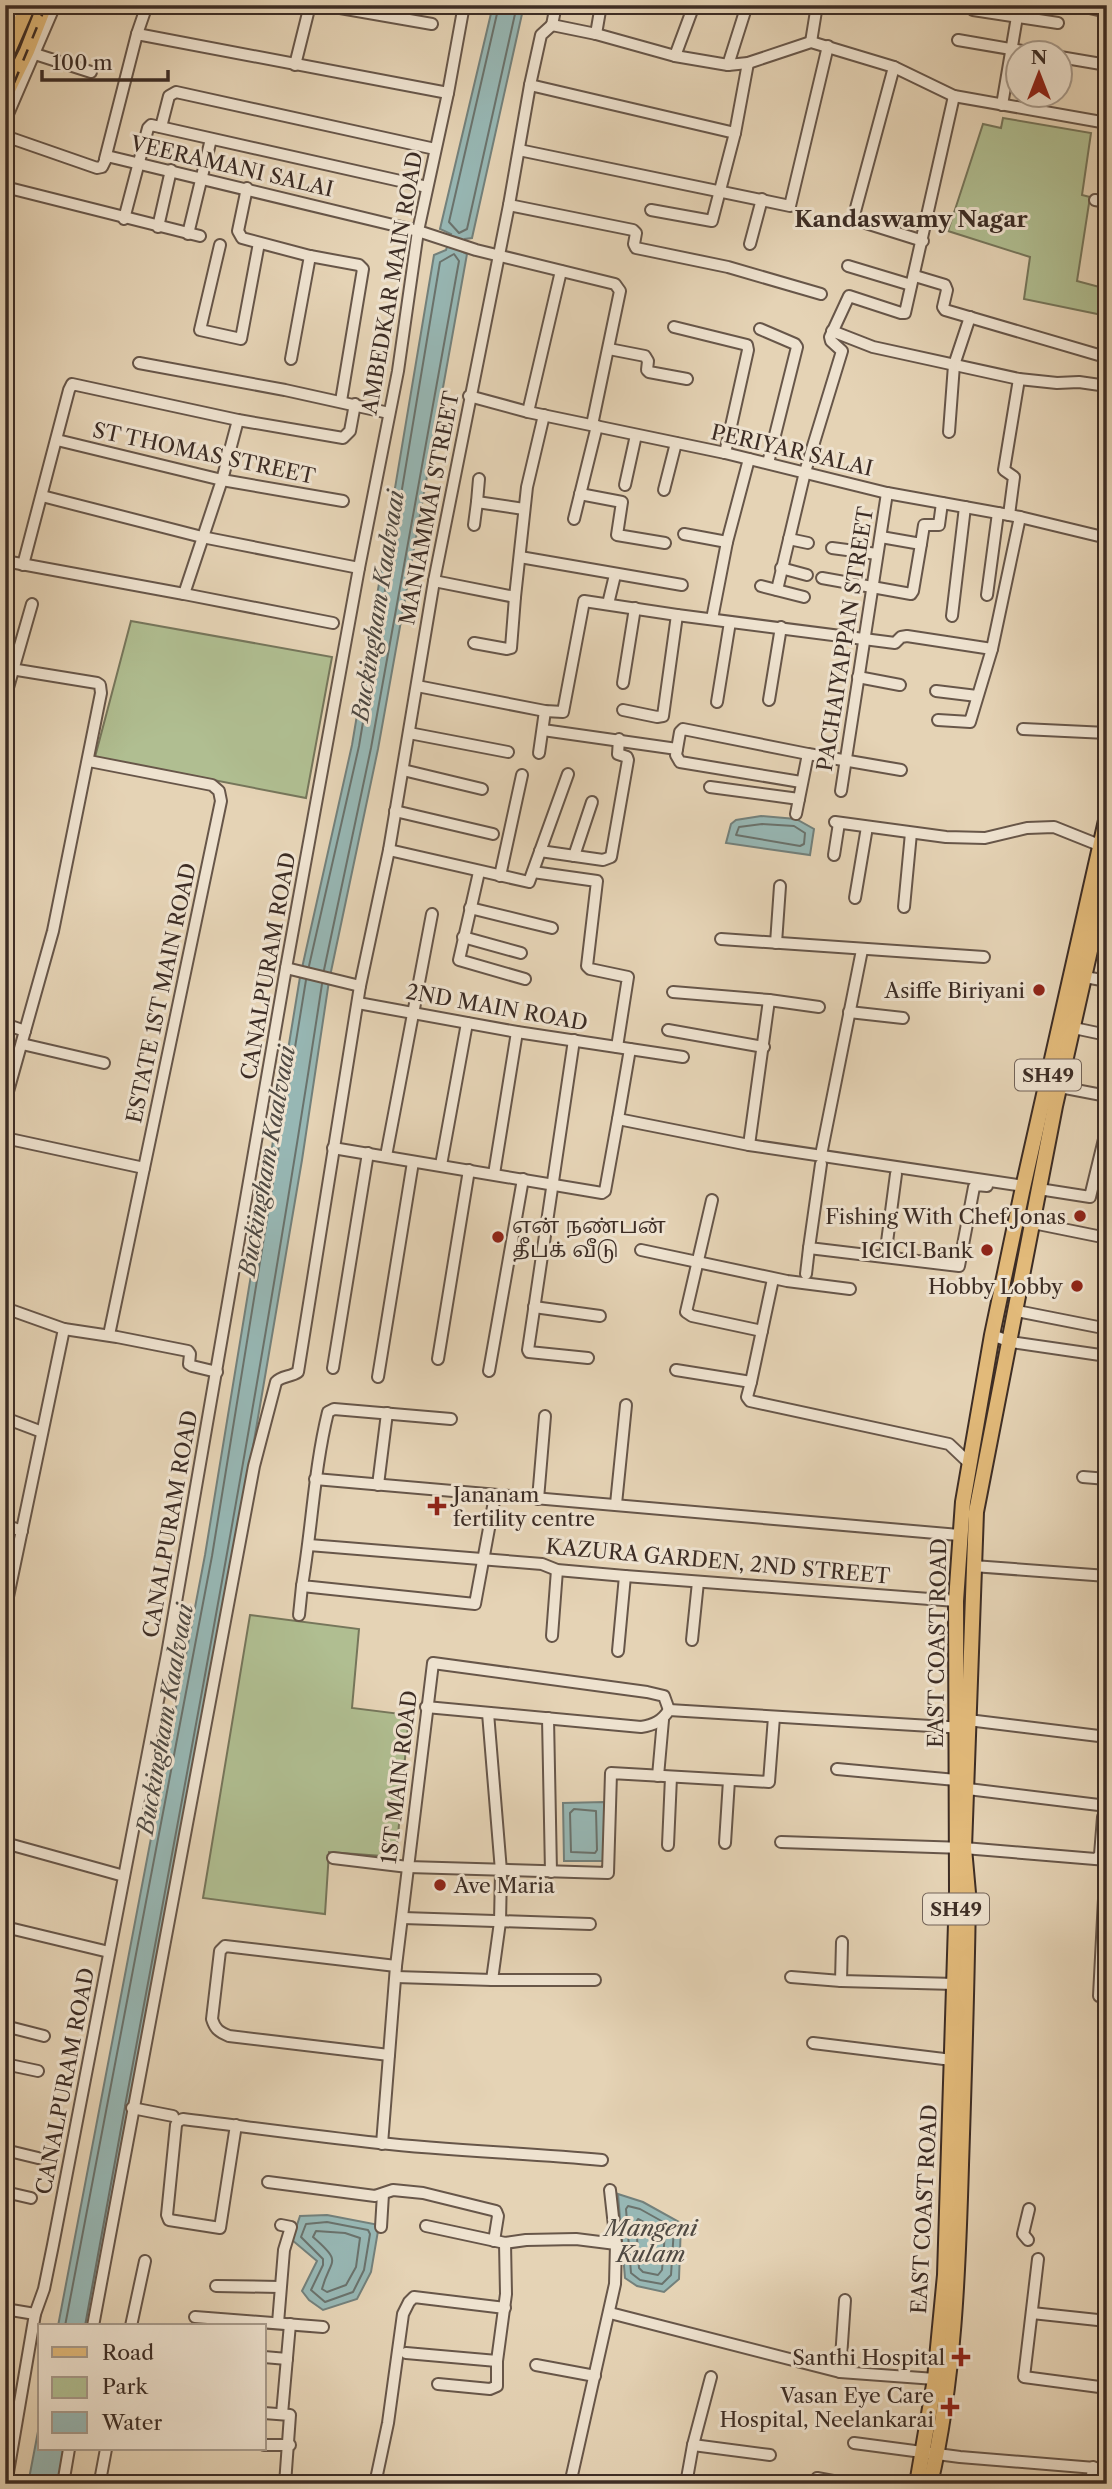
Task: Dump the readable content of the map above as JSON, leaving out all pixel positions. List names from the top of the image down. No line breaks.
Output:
{"streets":{"main road":["SH49","EAST COAST ROAD"],"street":["VEERAMANI SALAI","AMBEDKAR MAIN ROAD","PERIYAR SALAI","ST THOMAS STREET","MANIAMMAI STREET","PACHAIYAPPAN STREET","CANALPURAM ROAD","ESTATE 1ST MAIN ROAD","2ND MAIN ROAD","KAZURA GARDEN, 2ND STREET","1ST MAIN ROAD"]},"crossings":[["VEERAMANI SALAI","AMBEDKAR MAIN ROAD"],["VEERAMANI SALAI","MANIAMMAI STREET"],["AMBEDKAR MAIN ROAD","CANALPURAM ROAD"],["PERIYAR SALAI","MANIAMMAI STREET"],["PERIYAR SALAI","PACHAIYAPPAN STREET"],["MANIAMMAI STREET","2ND MAIN ROAD"],["KAZURA GARDEN, 2ND STREET","EAST COAST ROAD"]],"districts":["Kandaswamy Nagar"],"water":["Buckingham Kaalvaai","Mangeni Kulam"],"places":{"other":["Asiffe Biriyani","Fishing With Chef Jonas","என் நண்பன் தீபக் வீடு","ICICI Bank","Hobby Lobby","Ave Maria"],"health":["Jananam fertility centre","Santhi Hospital","Vasan Eye Care Hospital, Neelankarai"]},"legend":["Road","Park","Water"],"scale_bar":"100 m","north":"top"}
